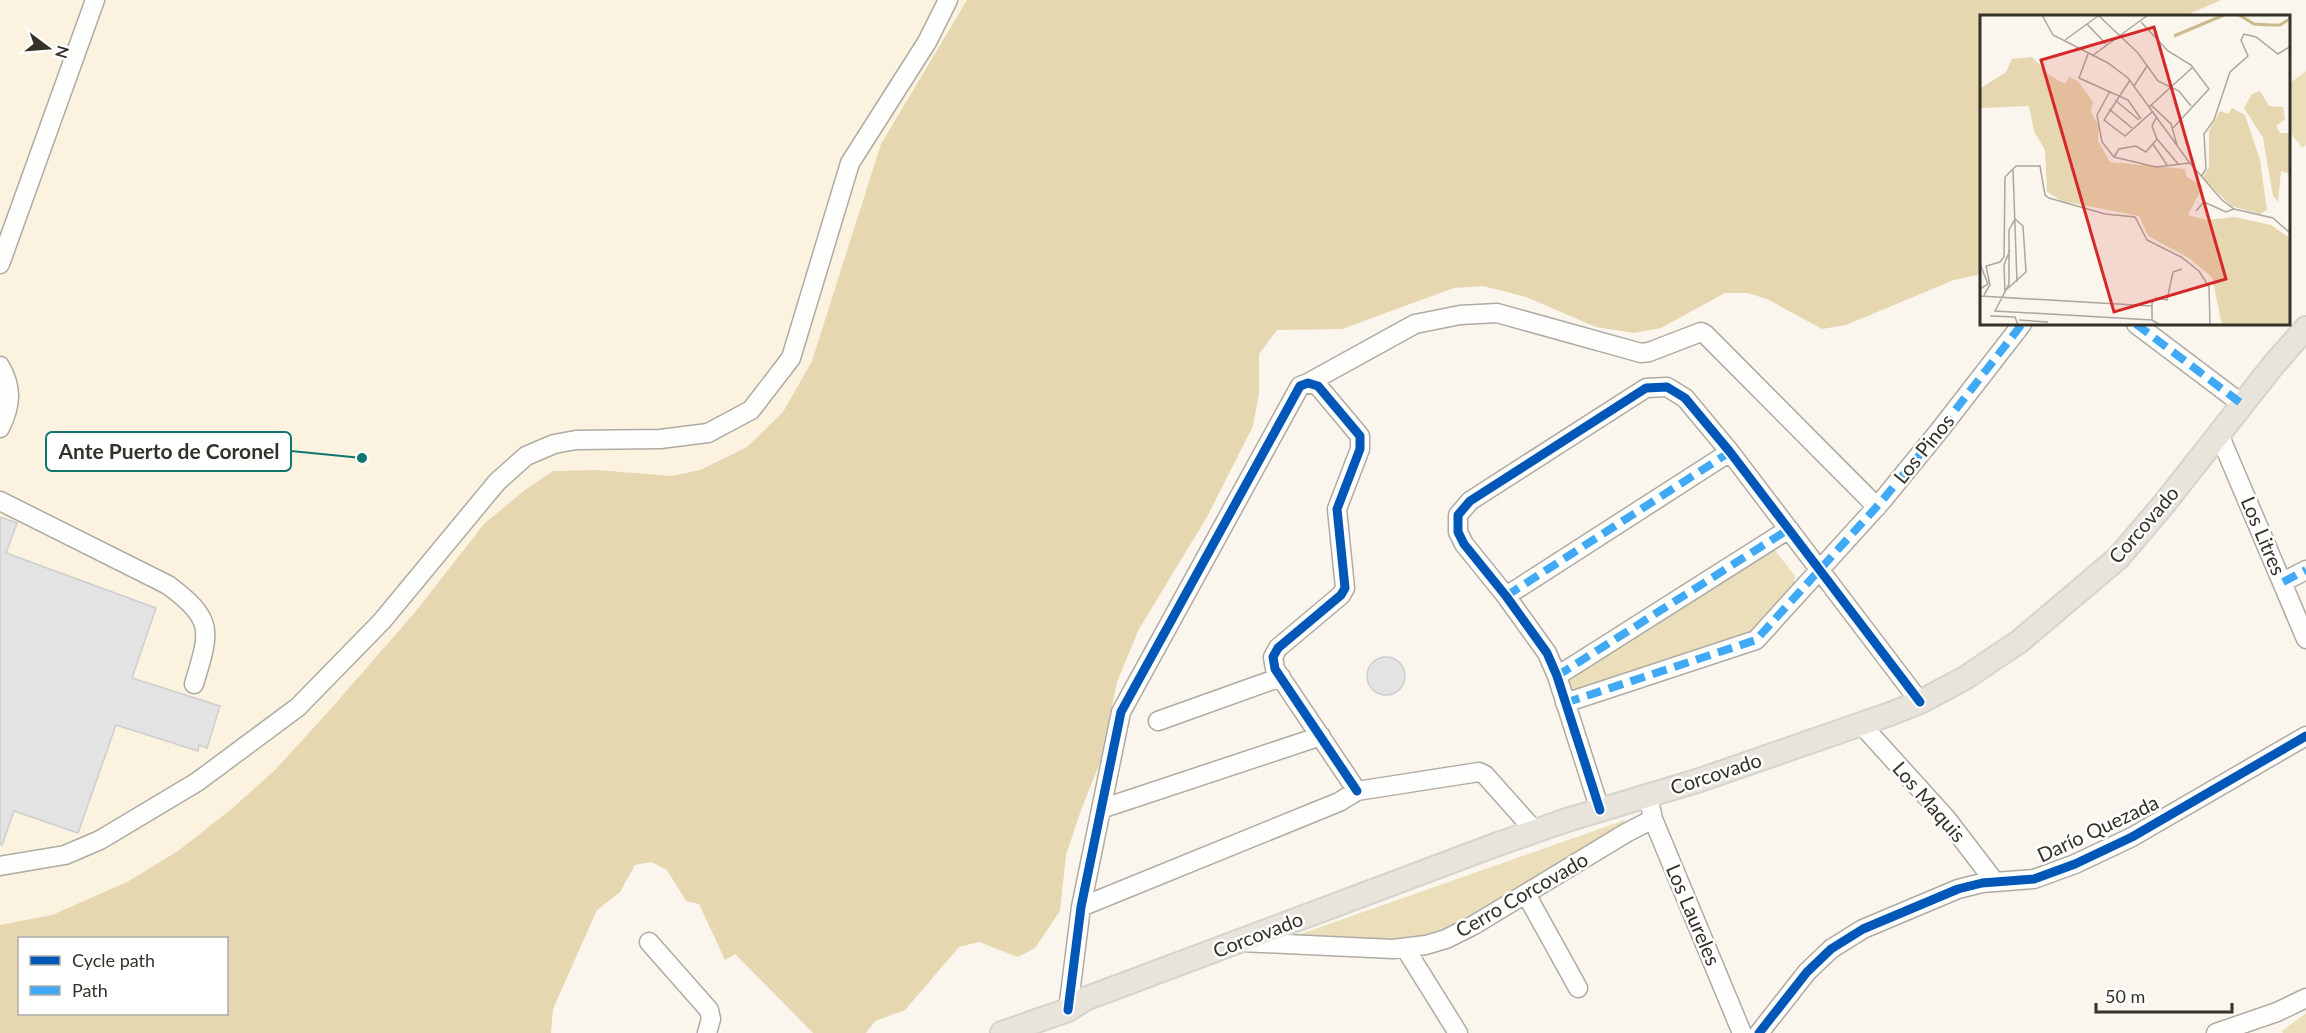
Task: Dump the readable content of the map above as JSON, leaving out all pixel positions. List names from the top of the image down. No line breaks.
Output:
{"streets":{"main road":["Corcovado"],"street":["Los Pinos","Los Litres","Los Maquis","Darío Quezada","Cerro Corcovado","Los Laureles"]},"crossings":[["Corcovado","Los Litres"],["Corcovado","Los Maquis"],["Corcovado","Cerro Corcovado"],["Corcovado","Los Laureles"],["Los Maquis","Darío Quezada"],["Cerro Corcovado","Los Laureles"]],"places":["Ante Puerto de Coronel"],"legend":["Cycle path","Path"],"scale_bar":"50 m","north":"right"}
